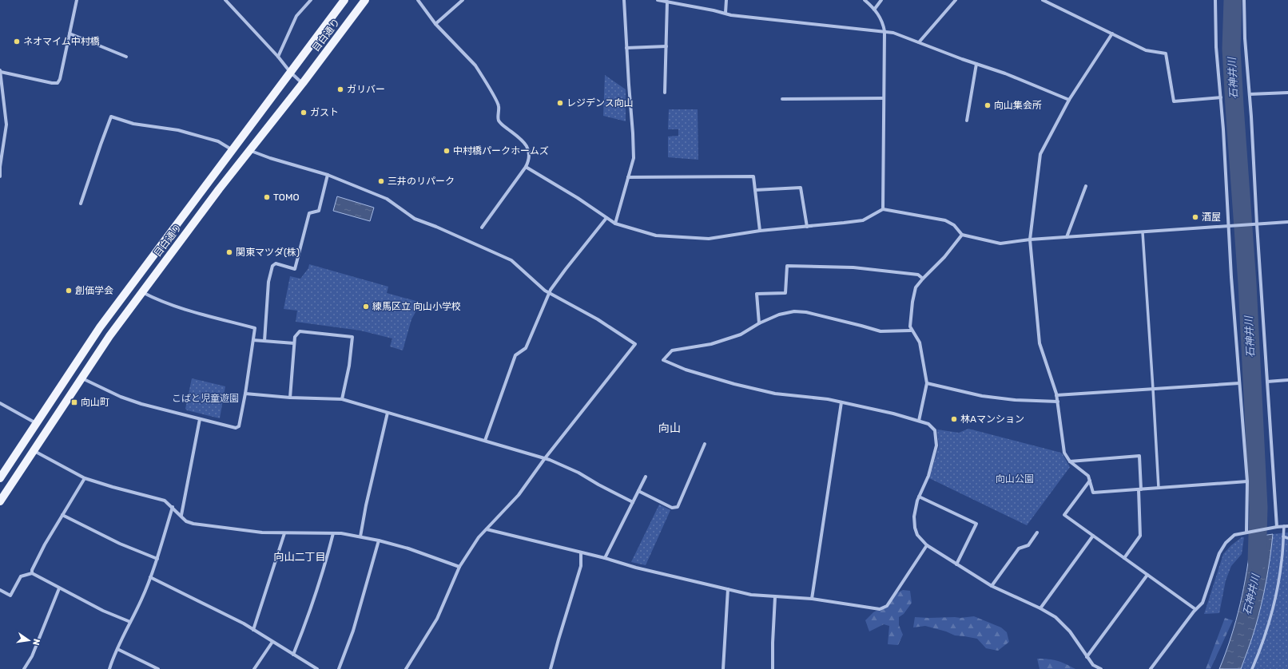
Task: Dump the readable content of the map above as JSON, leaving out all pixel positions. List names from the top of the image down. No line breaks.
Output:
{"streets":{"main road":["目白通り"]},"districts":["向山","向山二丁目"],"water":["石神井川"],"parks":["こばと児童遊園","向山公園"],"places":{"other":["ネオマイム中村橋","ガリバー","レジデンス向山","向山集会所","ガスト","中村橋パークホームズ","三井のリパーク","TOMO","酒屋","関東マツダ(株)","創価学会","練馬区立 向山小学校","林Aマンション"],"transit":["向山町"]},"north":"right"}
